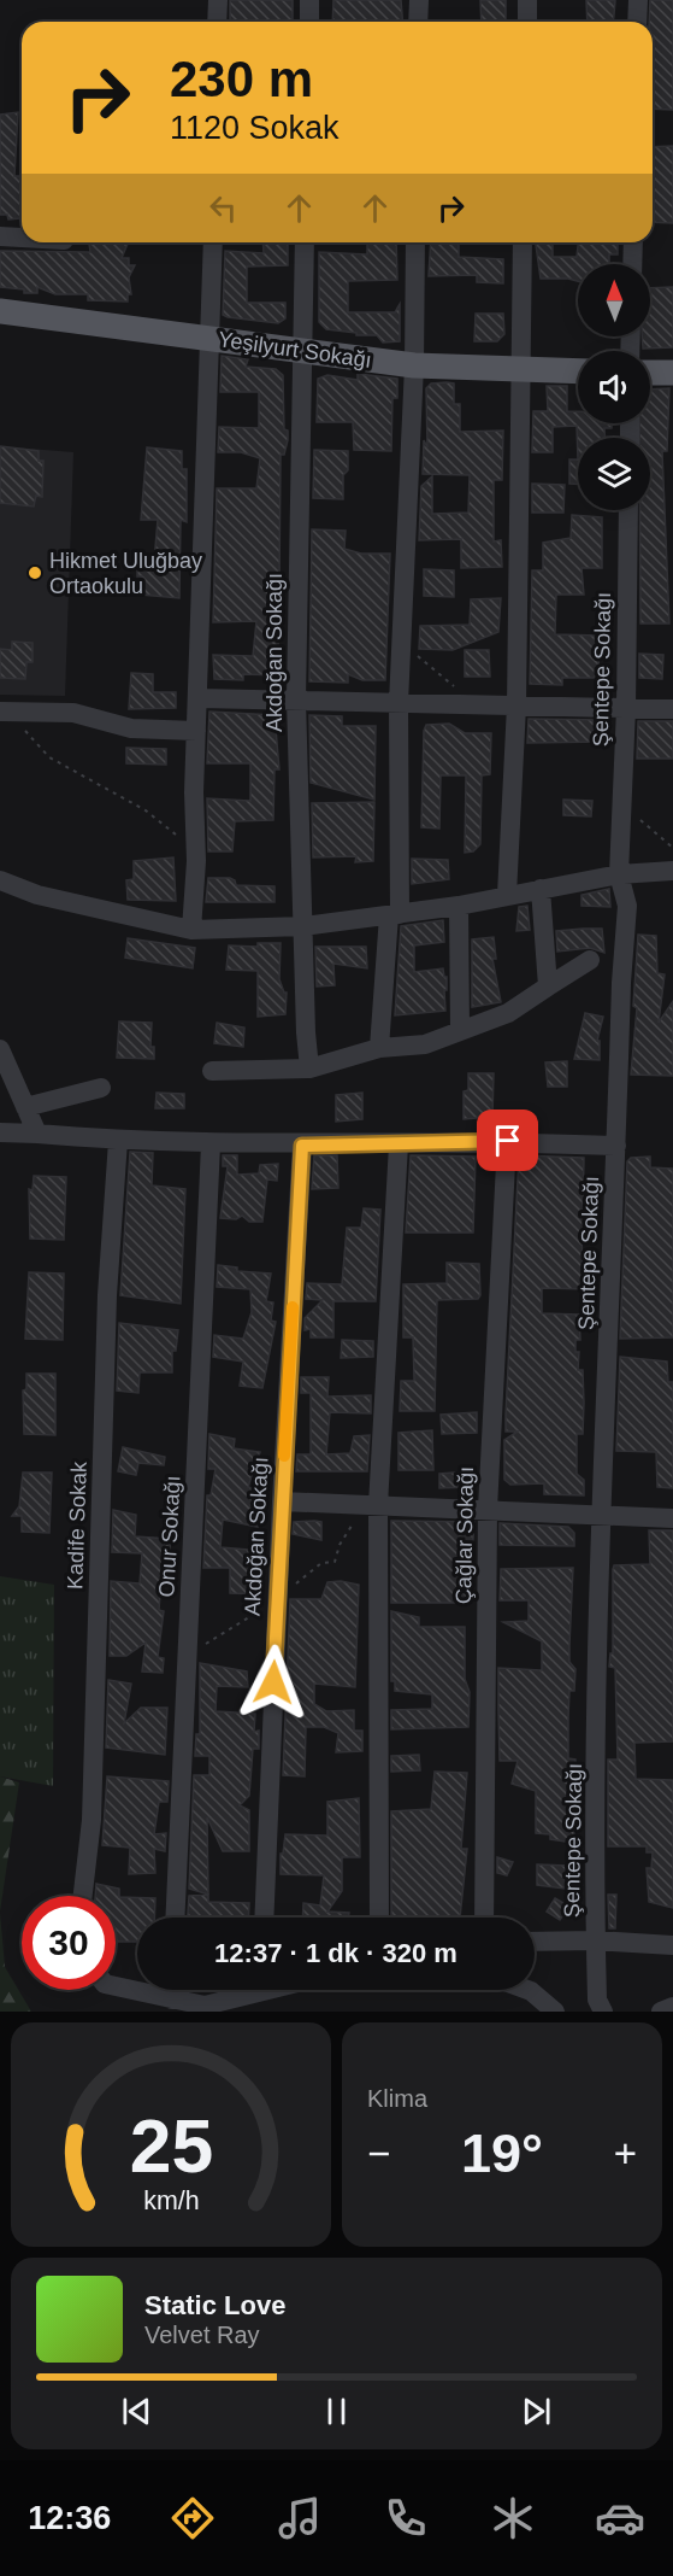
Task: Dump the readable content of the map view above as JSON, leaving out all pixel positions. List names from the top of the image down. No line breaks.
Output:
{"streets":{"main road":["Yeşilyurt Sokağı"],"street":["Akdoğan Sokağı","Şentepe Sokağı","Kadife Sokak","Çağlar Sokağı","Onur Sokağı"]},"crossings":[["Yeşilyurt Sokağı","Akdoğan Sokağı"]],"places":["Hikmet Uluğbay Ortaokulu"],"north":"top","page":{"turn":["230 m","1120 Sokak"],"limit":"30","trip":"12:37 · 1 dk · 320 m","tile":"Klima","heat":["−","19°","+"],"song":["Static Love","Velvet Ray"],"tabs":"12:36","gauge":["25","km/h"]}}
